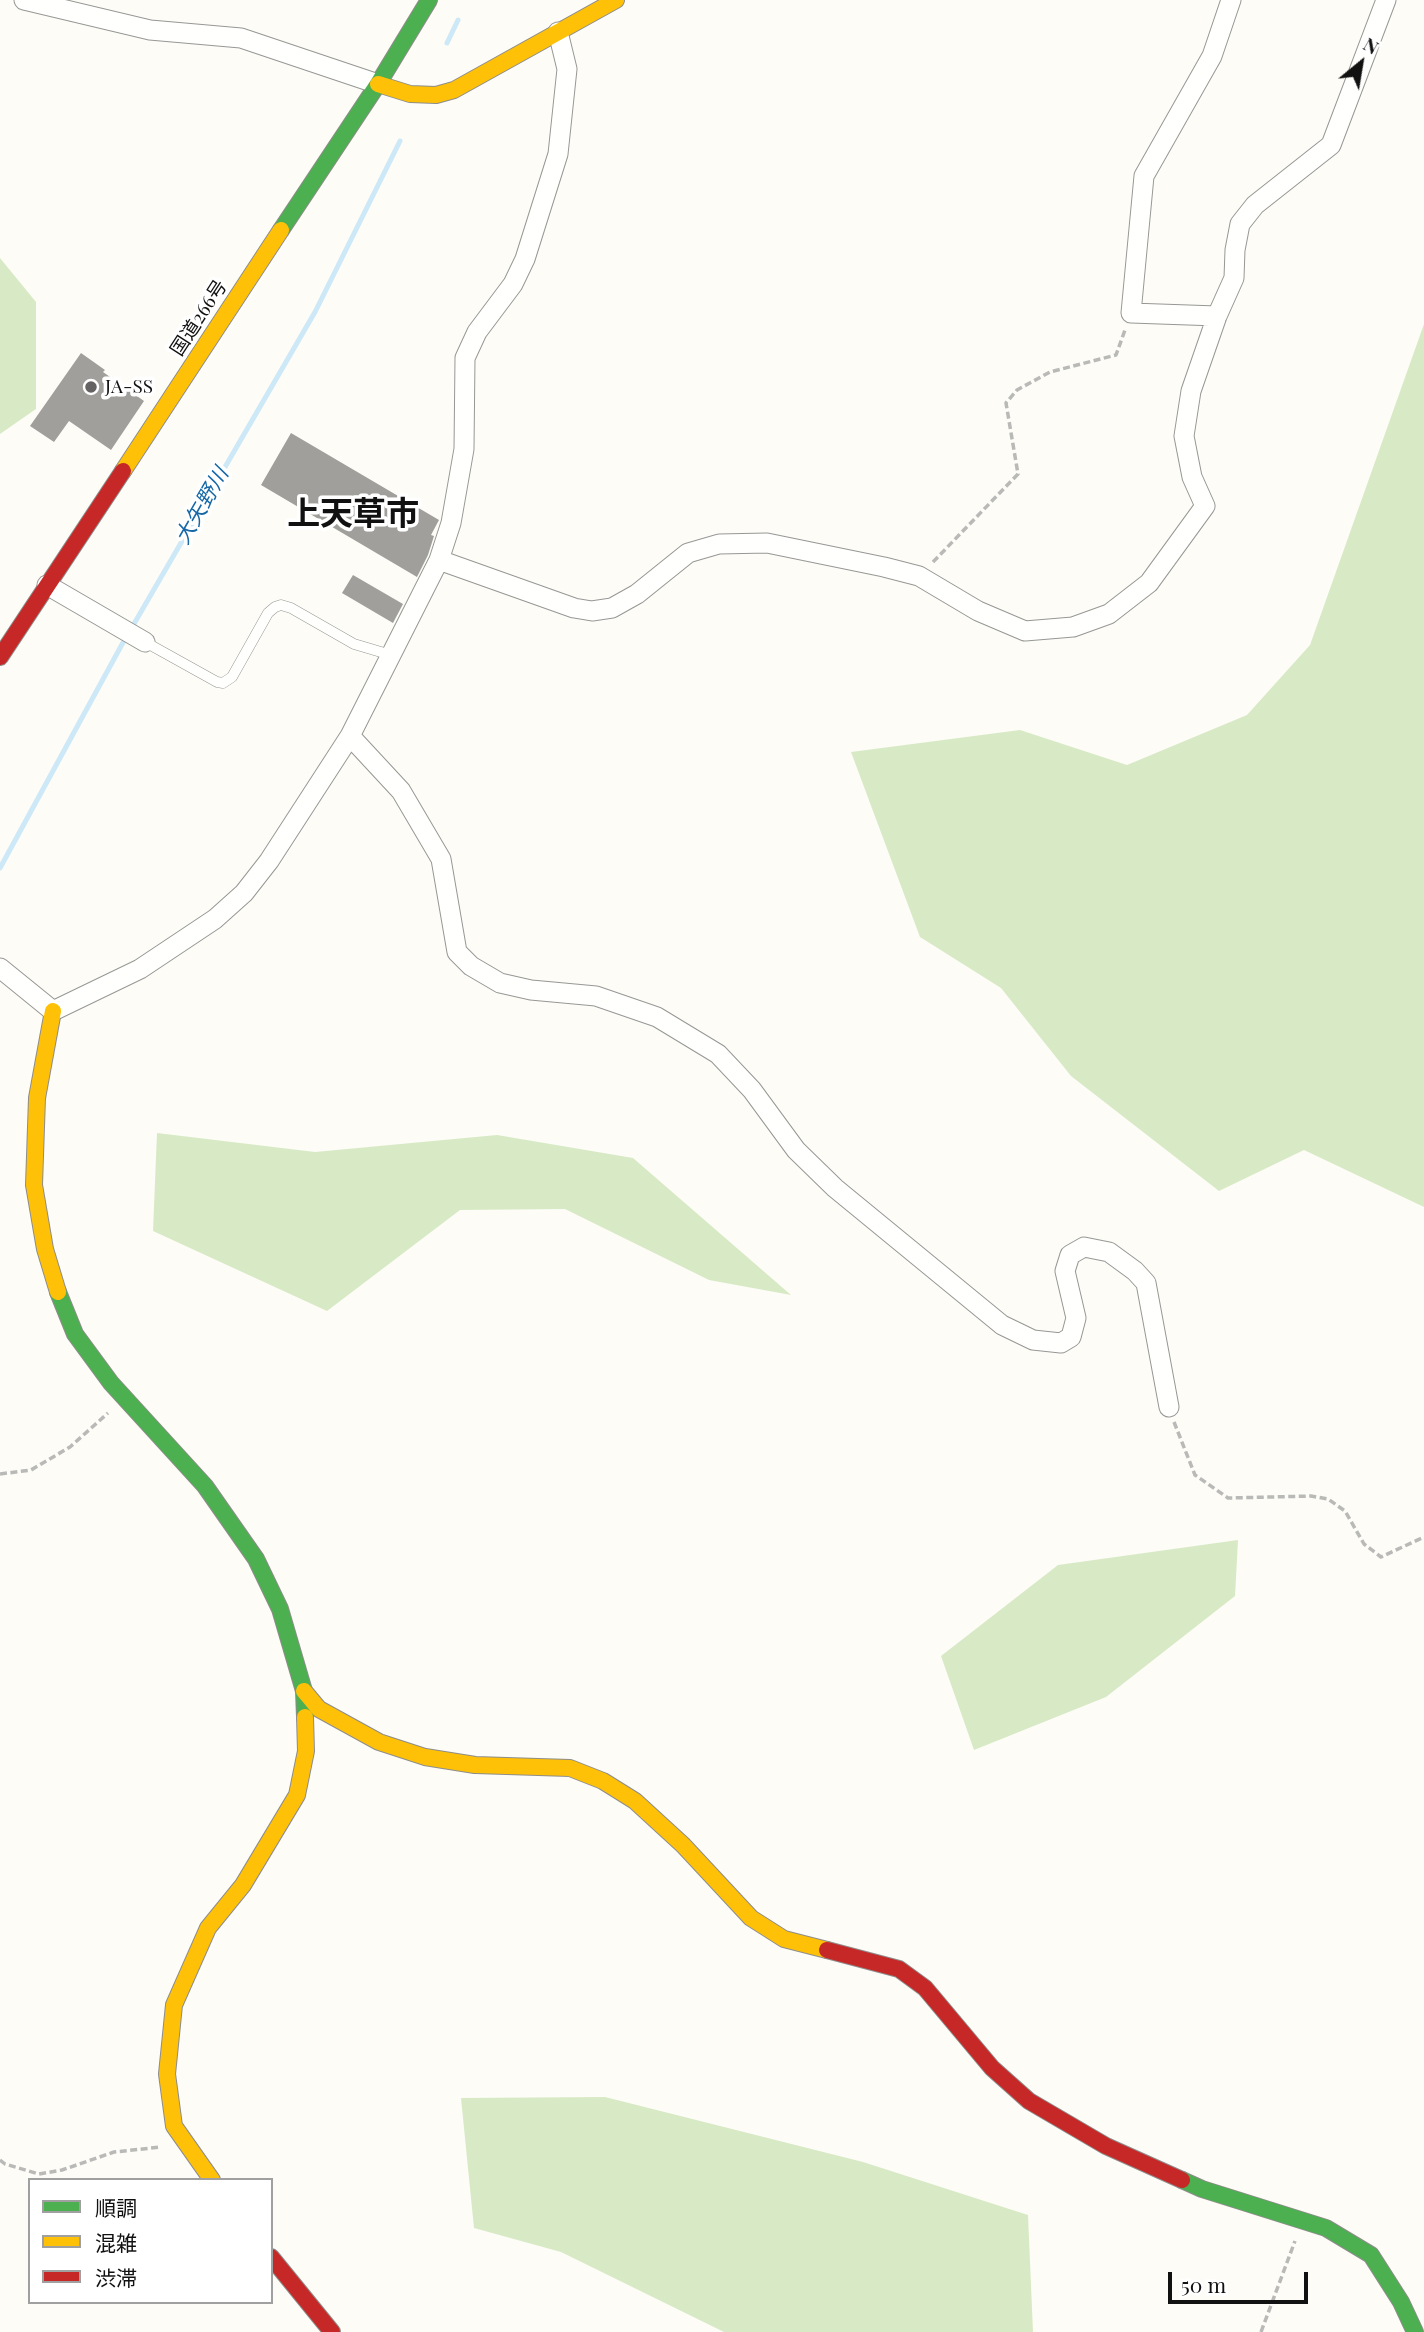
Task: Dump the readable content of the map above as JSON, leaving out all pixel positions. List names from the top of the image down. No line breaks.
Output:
{"streets":{"main road":["国道266号"]},"districts":["上天草市"],"water":["大矢野川"],"places":["JA-SS"],"legend":["順調","混雑","渋滞"],"scale_bar":"50 m","north":"top right"}
